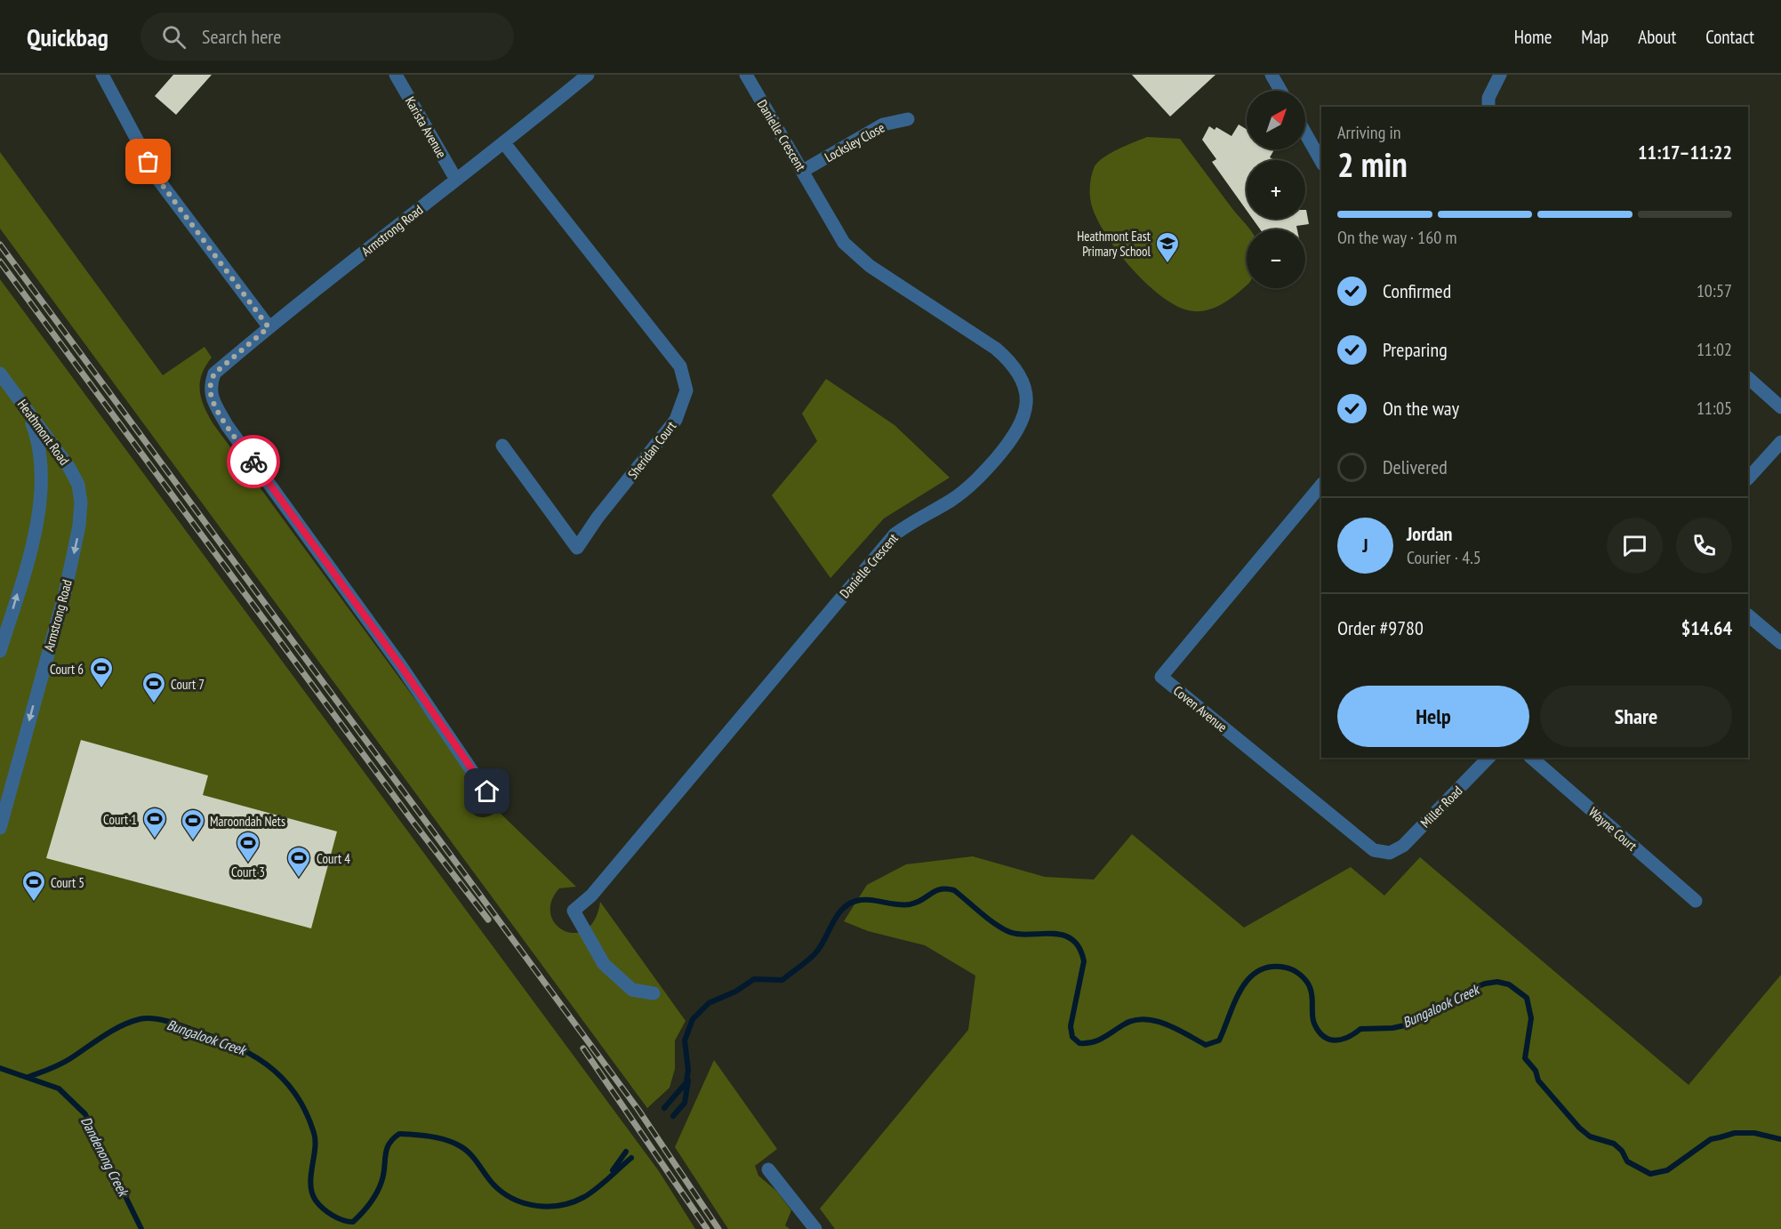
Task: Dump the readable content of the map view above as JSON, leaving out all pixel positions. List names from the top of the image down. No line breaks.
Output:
{"streets":{"street":["Karista Avenue","Danielle Crescent","Locksley Close","Armstrong Road","Heathmont Road","Sheridan Court","Coven Avenue","Miller Road","Wayne Court"]},"crossings":[["Karista Avenue","Armstrong Road"],["Danielle Crescent","Locksley Close"],["Armstrong Road","Heathmont Road"],["Armstrong Road","Sheridan Court"],["Coven Avenue","Miller Road"]],"water":["Bungalook Creek","Dandenong Creek"],"places":{"school or university":["Heathmont East Primary School"],"sports":["Court 6","Court 7","Court 1","Maroondah Nets","Court 3","Court 4","Court 5"]},"north":"top right","page":{"header":"Quickbag","search":"Search here","nav":["Home","Map","About","Contact"],"map_buttons":["+","−"],"heading":["2 min","Arriving in","11:17–11:22"],"panel":["Jordan","Courier · 4.5","Order #9780","$14.64"],"bar":"On the way · 160 m","list":[["Confirmed","10:57"],["Preparing","11:02"],["On the way","11:05"],"Delivered"],"round":"J","buttons":["Help","Share"]}}
